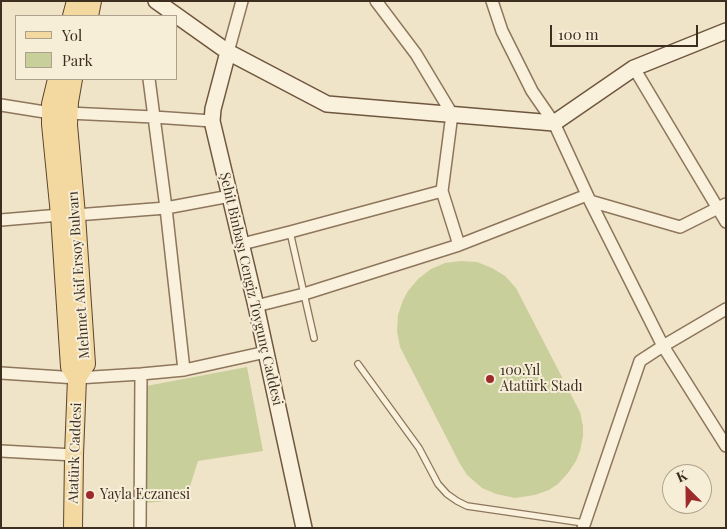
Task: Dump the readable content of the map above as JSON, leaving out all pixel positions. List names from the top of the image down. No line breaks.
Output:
{"streets":{"main road":["Mehmet Akif Ersoy Bulvarı","Atatürk Caddesi"],"street":["Şehit Binbaşı Cengiz Toygunç Caddesi"]},"crossings":[["Mehmet Akif Ersoy Bulvarı","Atatürk Caddesi"]],"places":["100.Yıl Atatürk Stadı","Yayla Eczanesi"],"legend":["Yol","Park"],"scale_bar":"100 m","north":"top left"}
